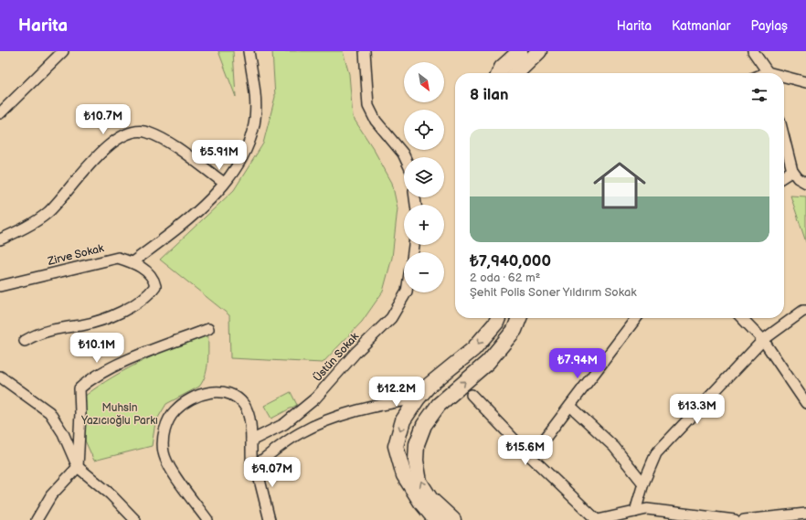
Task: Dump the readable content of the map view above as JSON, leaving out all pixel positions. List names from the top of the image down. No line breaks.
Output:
{"streets":{"street":["Zirve Sokak","Üstün Sokak"]},"parks":["Muhsin Yazıcıoğlu Parkı"],"north":"bottom right","page":{"header":"Harita","nav":["Harita","Katmanlar","Paylaş"],"map_buttons":["+","−"],"heading":"8 ilan","price":["₺10.7M","₺5.91M","₺10.1M","₺7.94M","₺12.2M","₺13.3M","₺15.6M","₺9.07M"],"list":[{"name":"₺7,940,000","note":"2 oda · 62 m² · Şehit Polis Soner Yıldırım Sokak"}]}}
